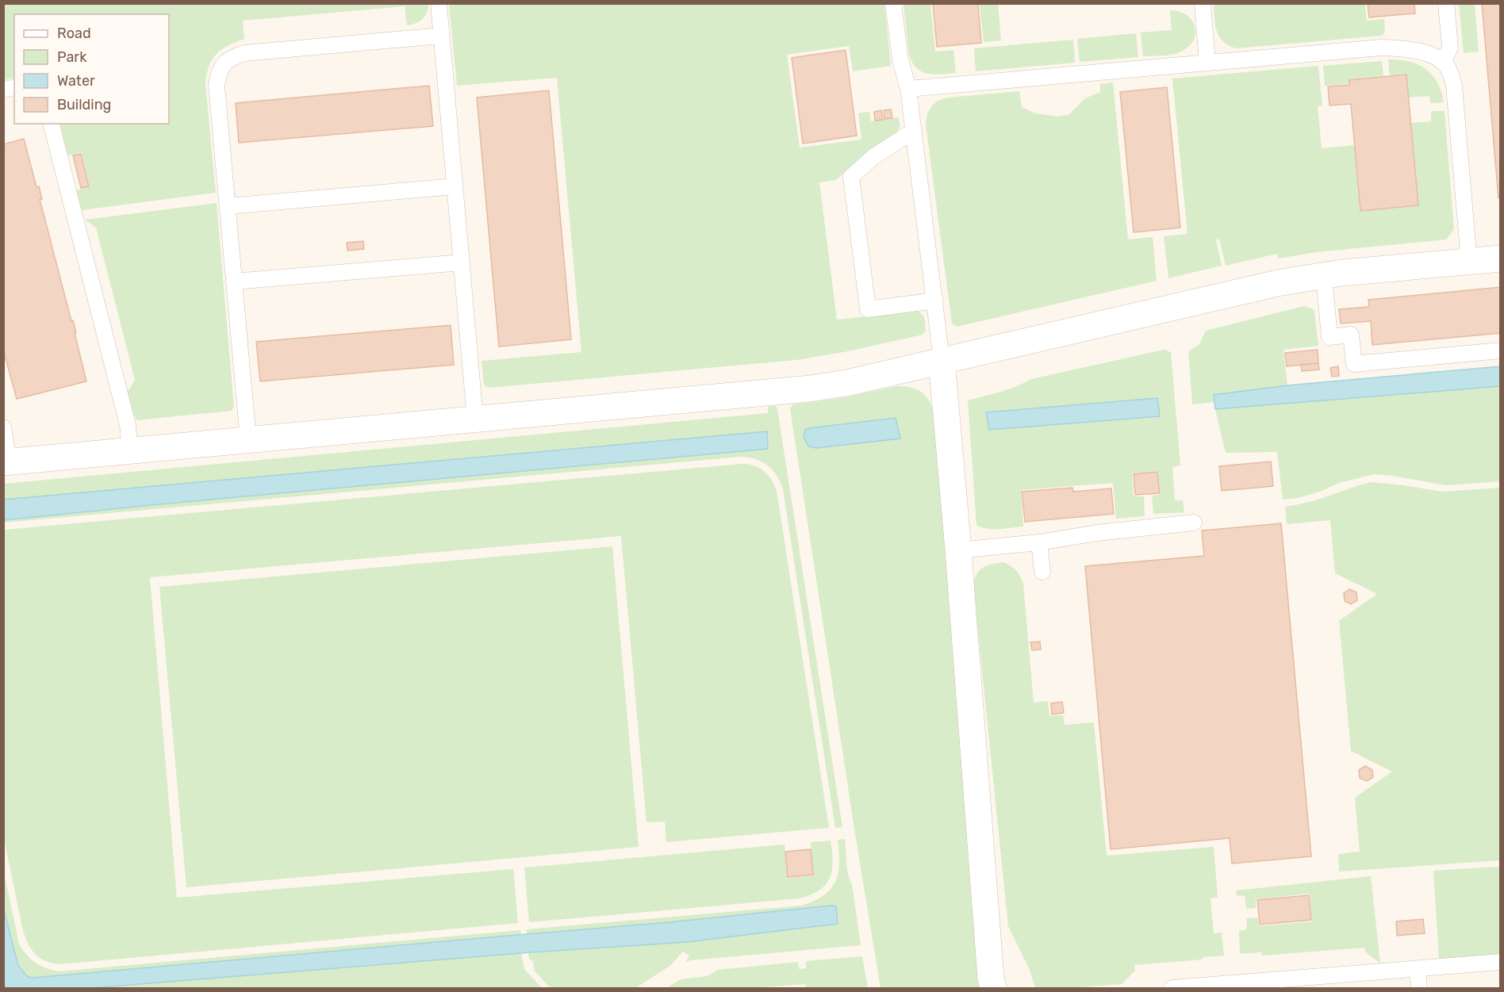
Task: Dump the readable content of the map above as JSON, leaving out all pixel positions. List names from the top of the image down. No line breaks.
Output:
{"legend":["Road","Park","Water","Building"]}
